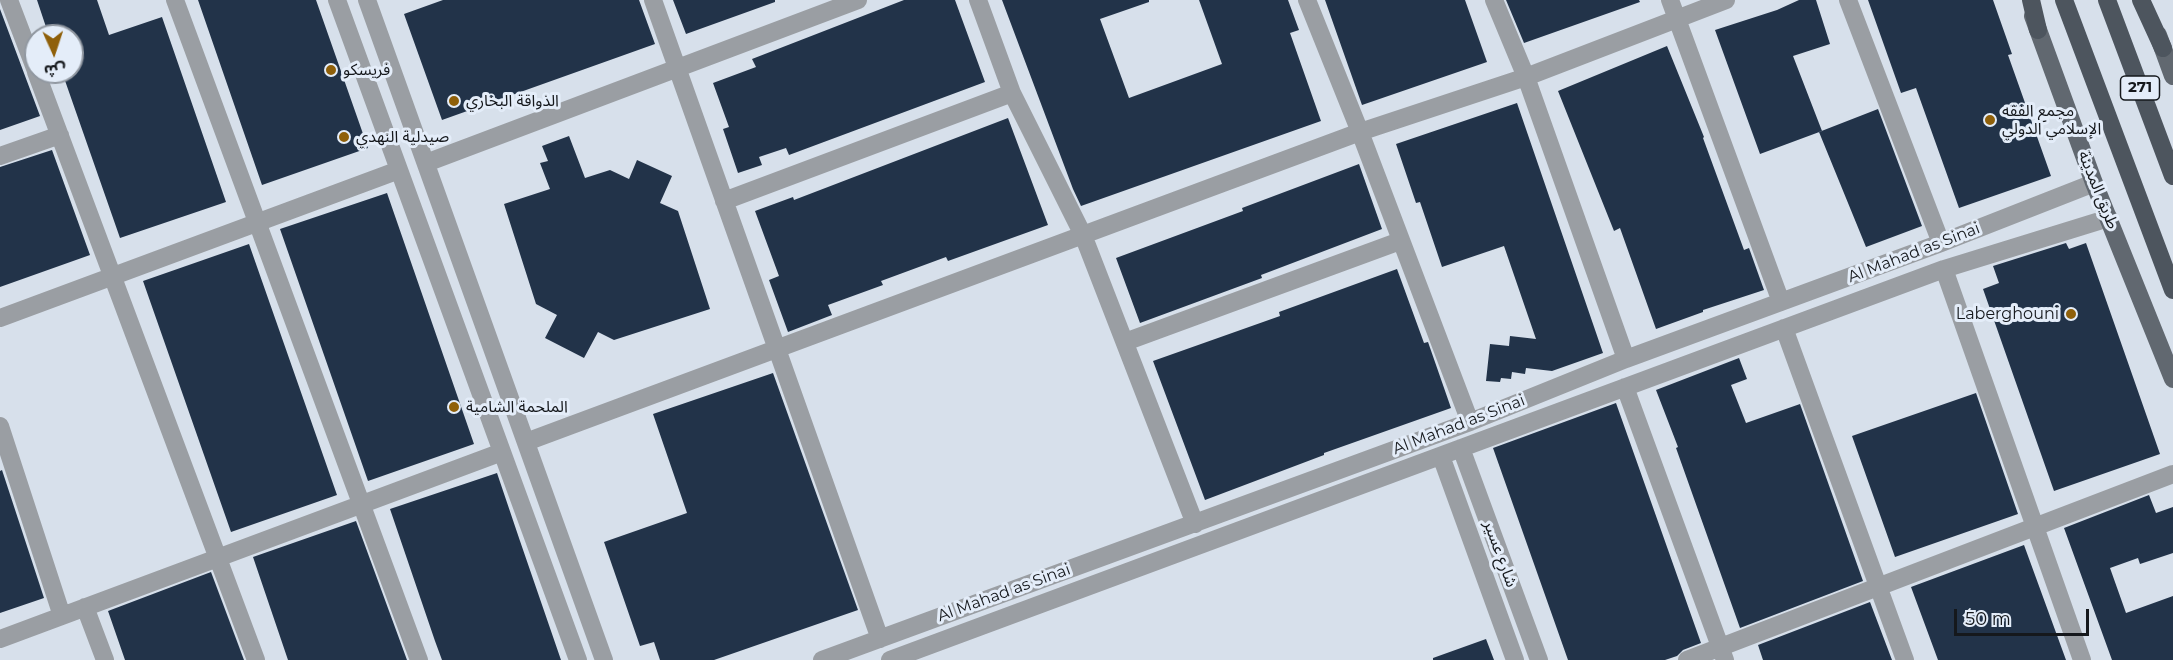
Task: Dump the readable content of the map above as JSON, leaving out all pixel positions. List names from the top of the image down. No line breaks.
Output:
{"streets":{"highway":["271"],"main road":["طريق المدينة"],"street":["Al Mahad as Sinai","شارع عسير"]},"crossings":[["طريق المدينة","Al Mahad as Sinai"],["Al Mahad as Sinai","شارع عسير"]],"places":["فريسكو","الذواقة البخاري","مجمع الفقه الإسلامي الدولي","صيدلية النهدي","Laberghouni","الملحمة الشامية"],"scale_bar":"50 m","north":"bottom"}
